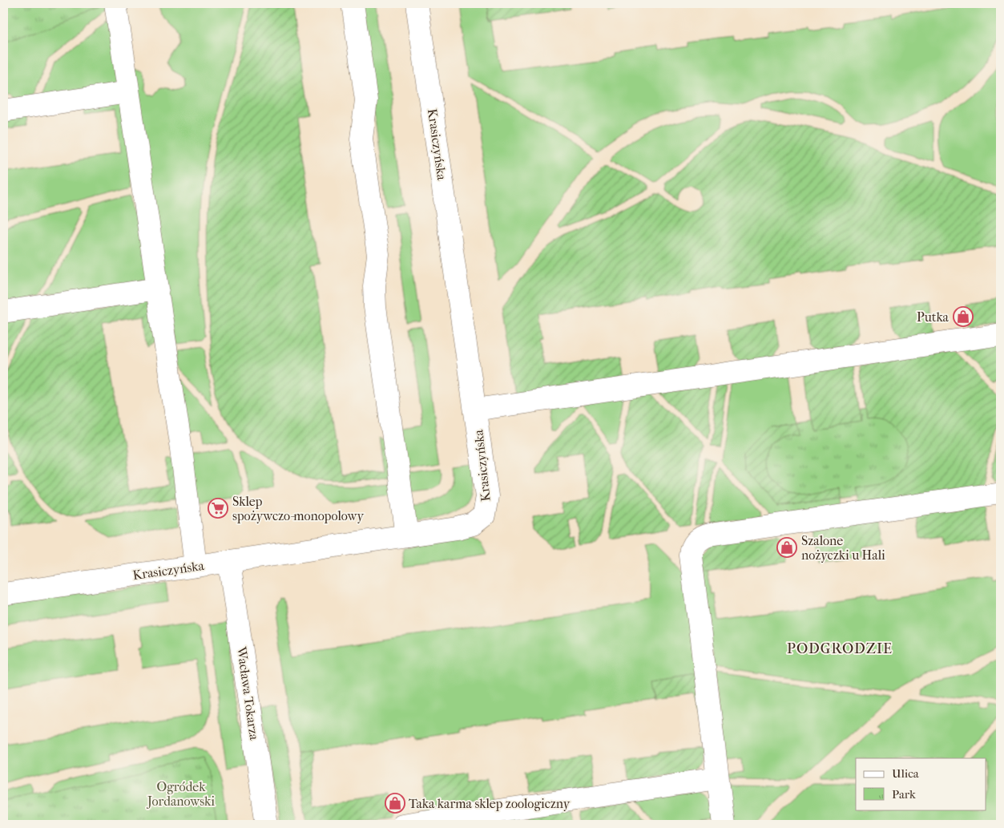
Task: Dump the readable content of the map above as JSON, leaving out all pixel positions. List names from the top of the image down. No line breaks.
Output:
{"streets":{"street":["Krasiczyńska","Wacława Tokarza"]},"crossings":[["Krasiczyńska","Wacława Tokarza"]],"districts":["PODGRODZIE"],"parks":["Ogródek Jordanowski"],"places":{"shop":["Putka","Szalone nożyczki u Hali","Taka karma sklep zoologiczny"],"supermarket":["Sklep spożywczo-monopolowy"]},"legend":["Ulica","Park"]}
